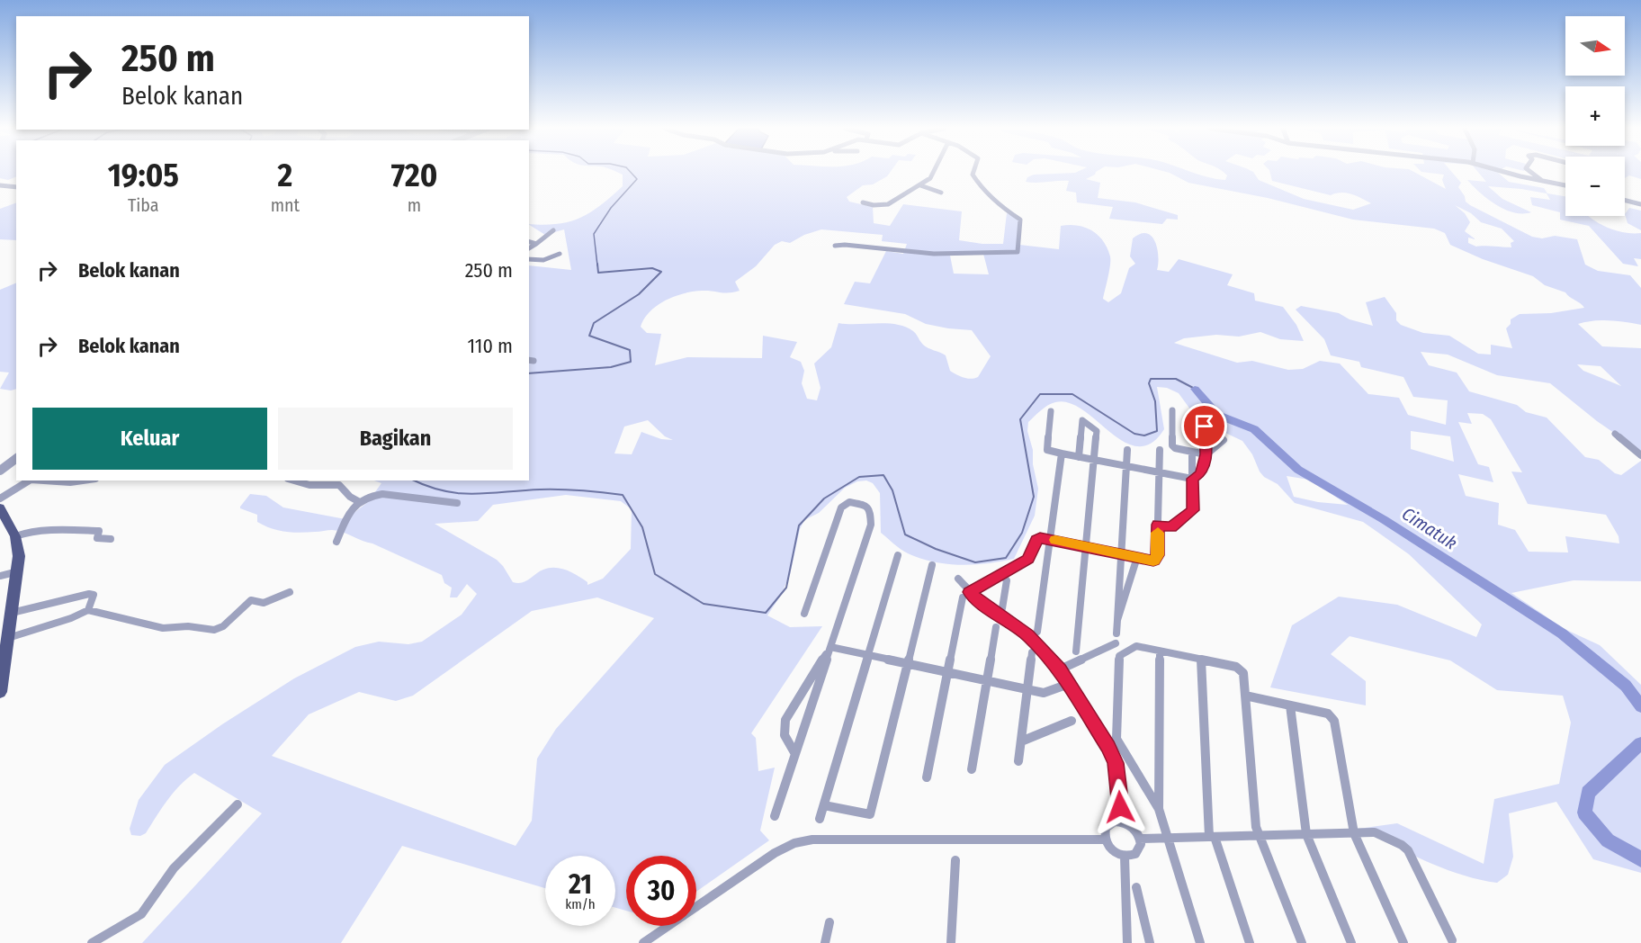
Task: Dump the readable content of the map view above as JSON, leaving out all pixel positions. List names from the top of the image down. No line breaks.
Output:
{"water":["Cimatuk"],"north":"right","page":{"map_buttons":["+","−"],"turn":["250 m","Belok kanan"],"eta":["19:05","Tiba","2","mnt","720","m"],"list":[{"name":"Belok kanan","value":"250 m"},{"name":"Belok kanan","value":"110 m"}],"buttons":["Keluar","Bagikan"],"speed":"21 km/h","limit":"30"}}
